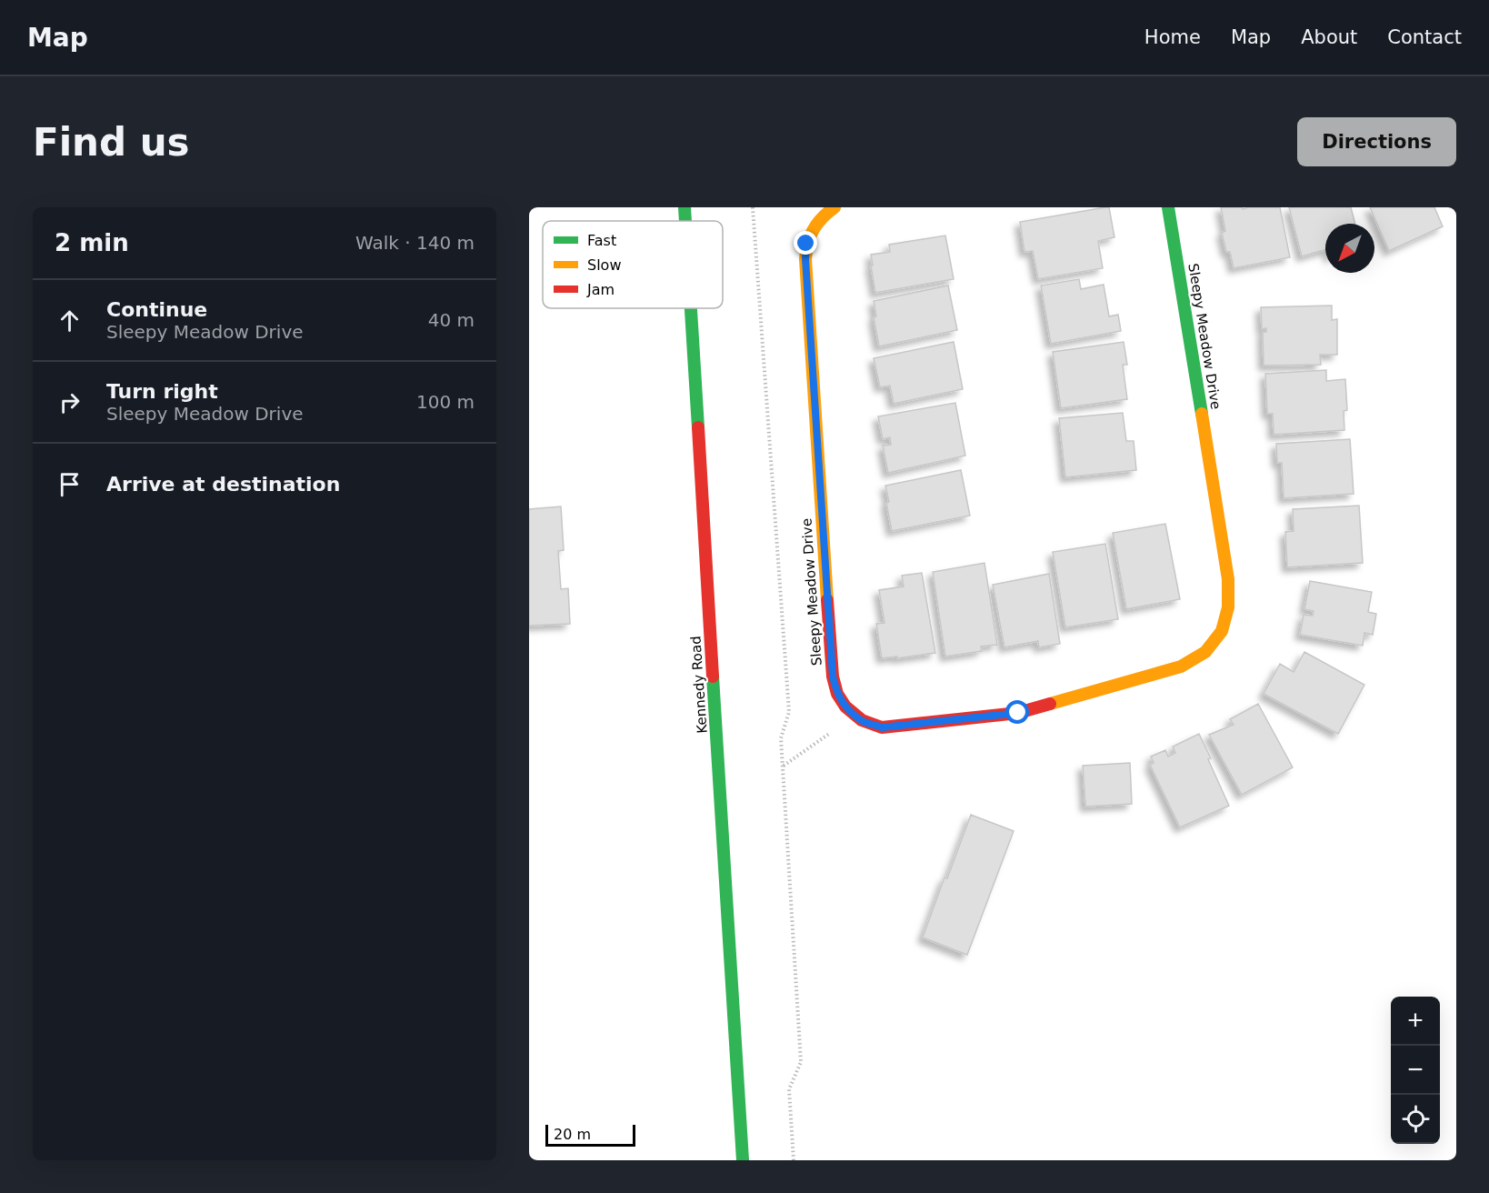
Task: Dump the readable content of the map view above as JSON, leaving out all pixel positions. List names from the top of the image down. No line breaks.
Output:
{"streets":{"street":["Sleepy Meadow Drive","Kennedy Road"]},"legend":["Fast","Slow","Jam"],"scale_bar":"20 m","north":"bottom left","page":{"header":"Map","nav":["Home","Map","About","Contact"],"buttons":"Directions","title":"Find us","heading":["2 min","Walk · 140 m"],"list":[["Continue","Sleepy Meadow Drive","40 m"],["Turn right","Sleepy Meadow Drive","100 m"],"Arrive at destination"],"map_buttons":["+","−"],"scale":"20 m"}}
